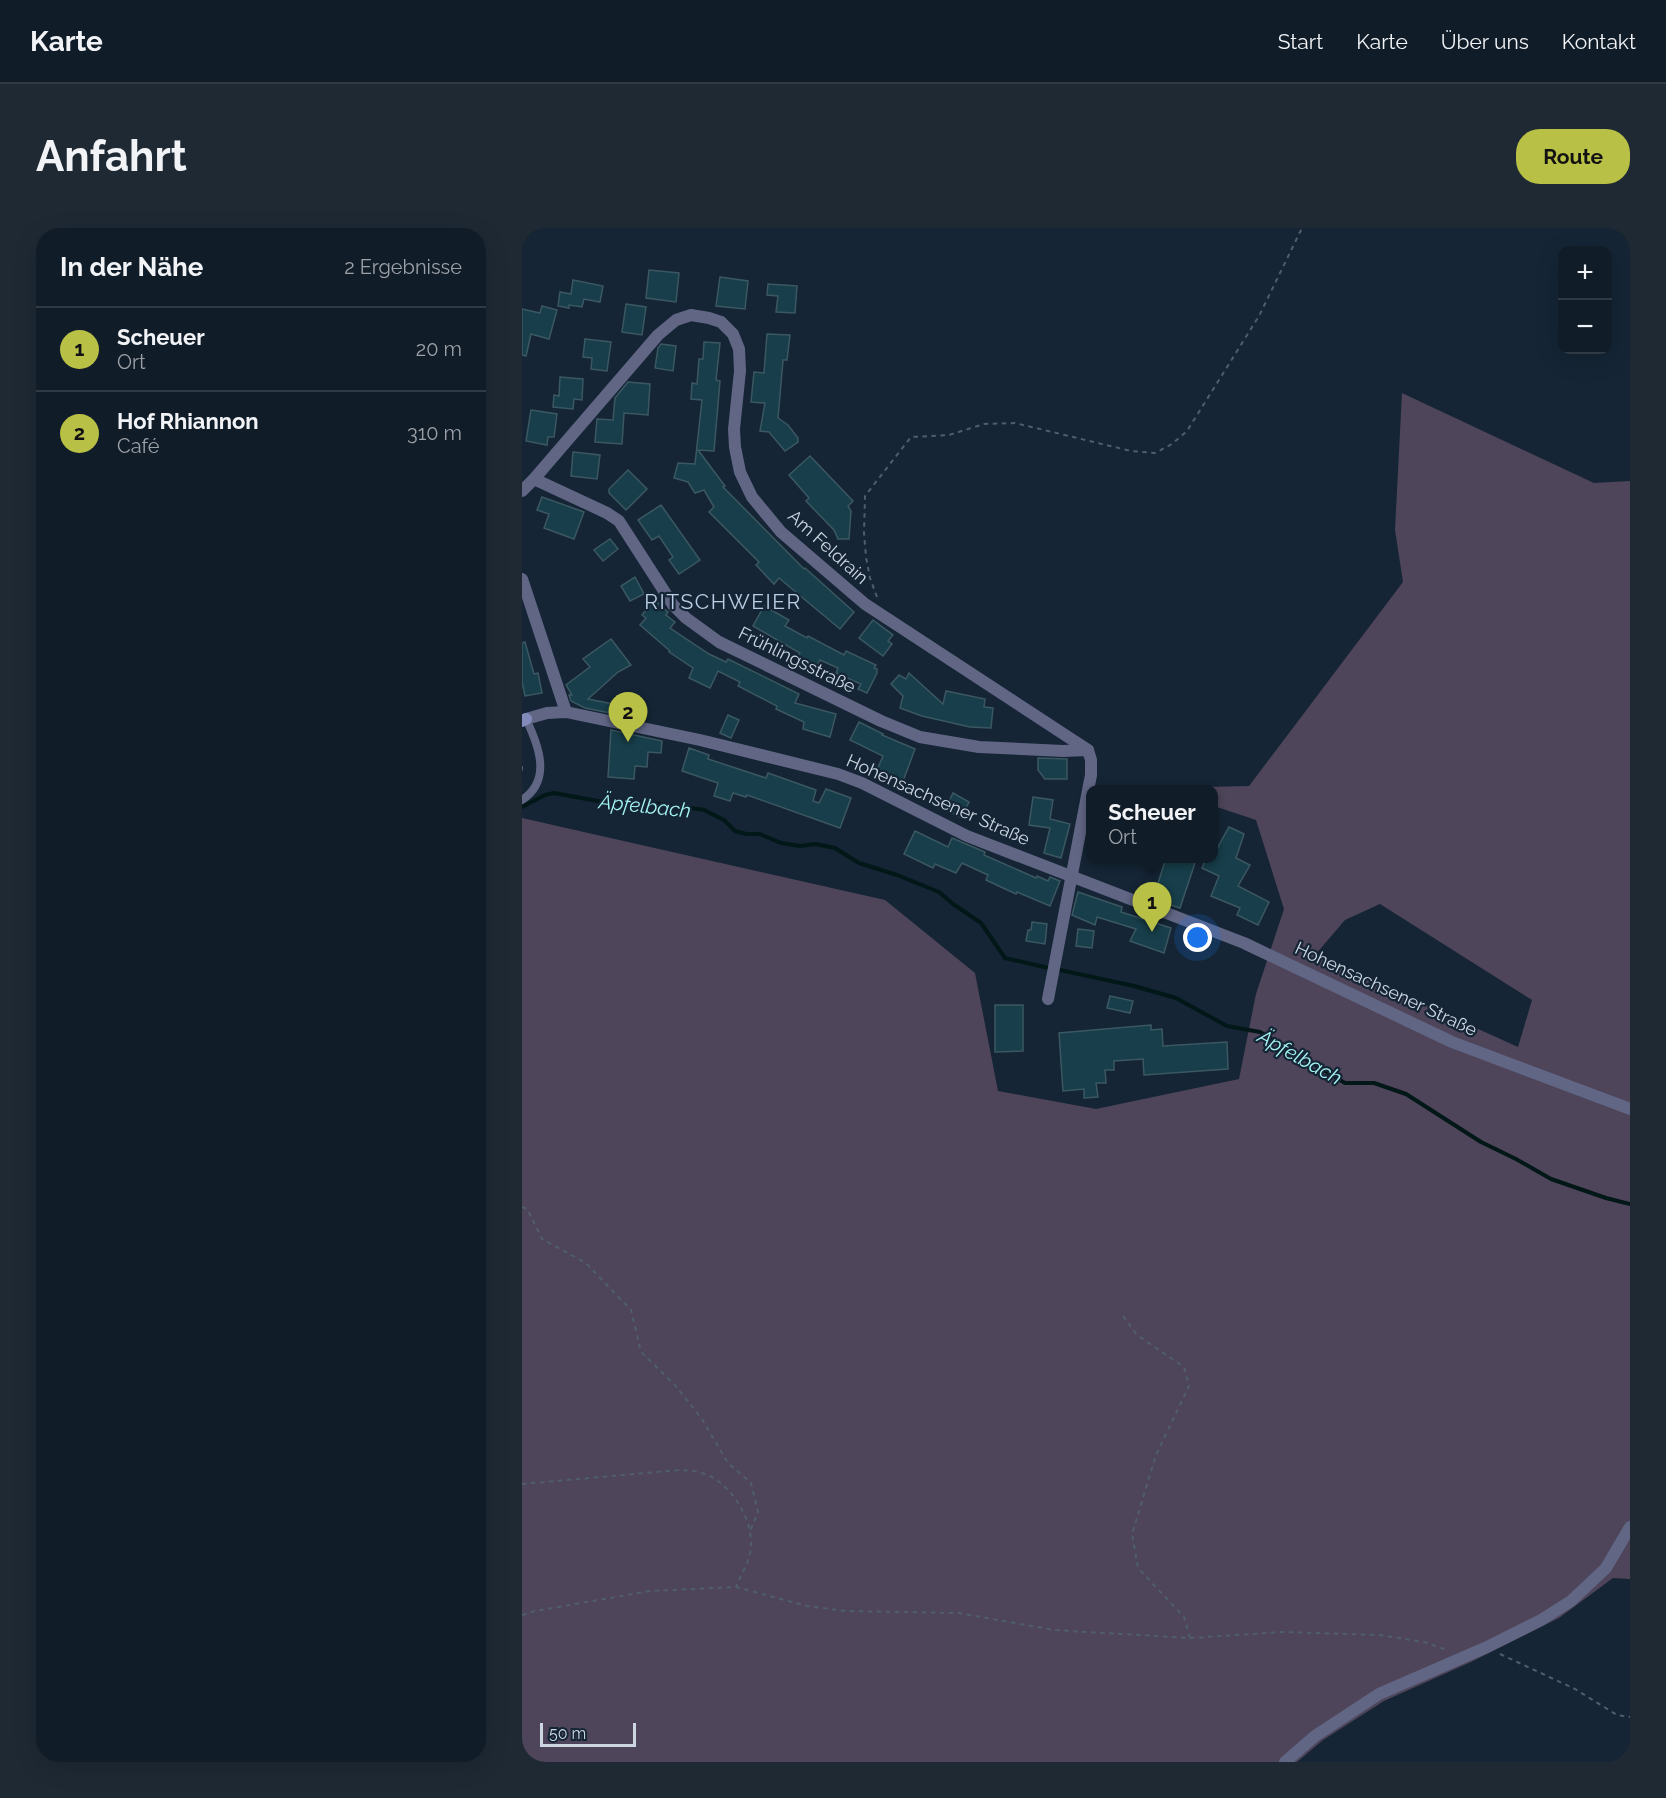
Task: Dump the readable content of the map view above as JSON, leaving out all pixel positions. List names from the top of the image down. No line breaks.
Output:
{"streets":{"street":["Am Feldrain","Frühlingsstraße","Hohensachsener Straße"]},"crossings":[["Am Feldrain","Frühlingsstraße"]],"districts":["RITSCHWEIER"],"water":["Äpfelbach"],"scale_bar":"50 m","page":{"header":"Karte","nav":["Start","Karte","Über uns","Kontakt"],"buttons":"Route","title":"Anfahrt","heading":["In der Nähe","2 Ergebnisse"],"map_buttons":["+","−"],"list":[{"mark":"1","name":"Scheuer","note":"Ort","value":"20 m"},{"mark":"2","name":"Hof Rhiannon","note":"Café","value":"310 m"}],"pins":["2","1"],"popup":["Scheuer","Ort"],"scale":"50 m"}}
